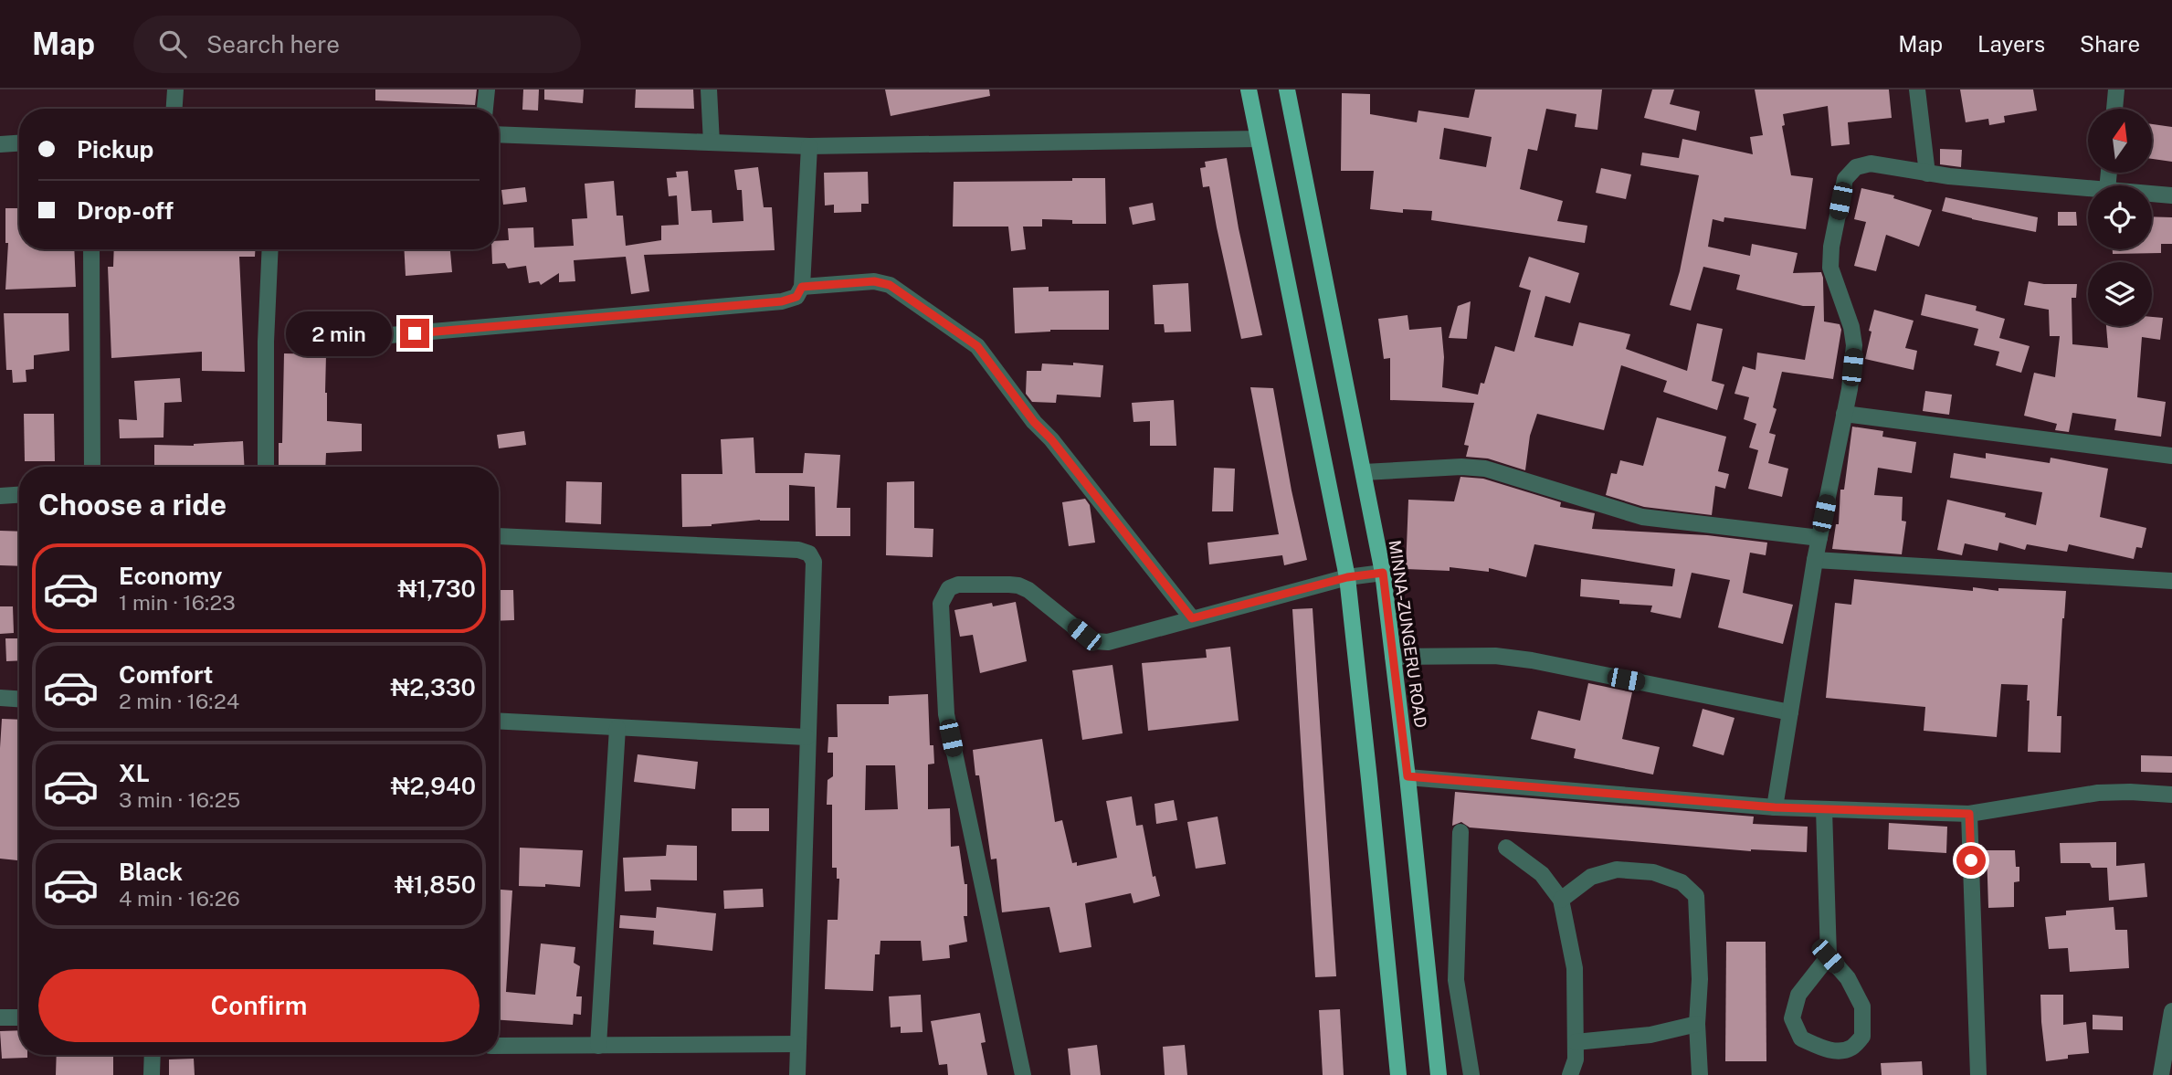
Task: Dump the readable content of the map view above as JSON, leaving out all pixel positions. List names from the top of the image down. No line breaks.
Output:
{"streets":{"main road":["MINNA-ZUNGERU ROAD"]},"north":"top","page":{"header":"Map","search":"Search here","nav":["Map","Layers","Share"],"banner":["Pickup","Drop-off"],"bubble":"2 min","heading":"Choose a ride","list":[{"name":"Economy","note":"1 min · 16:23","value":"₦1,730"},{"name":"Comfort","note":"2 min · 16:24","value":"₦2,330"},{"name":"XL","note":"3 min · 16:25","value":"₦2,940"},{"name":"Black","note":"4 min · 16:26","value":"₦1,850"}],"buttons":"Confirm"}}
